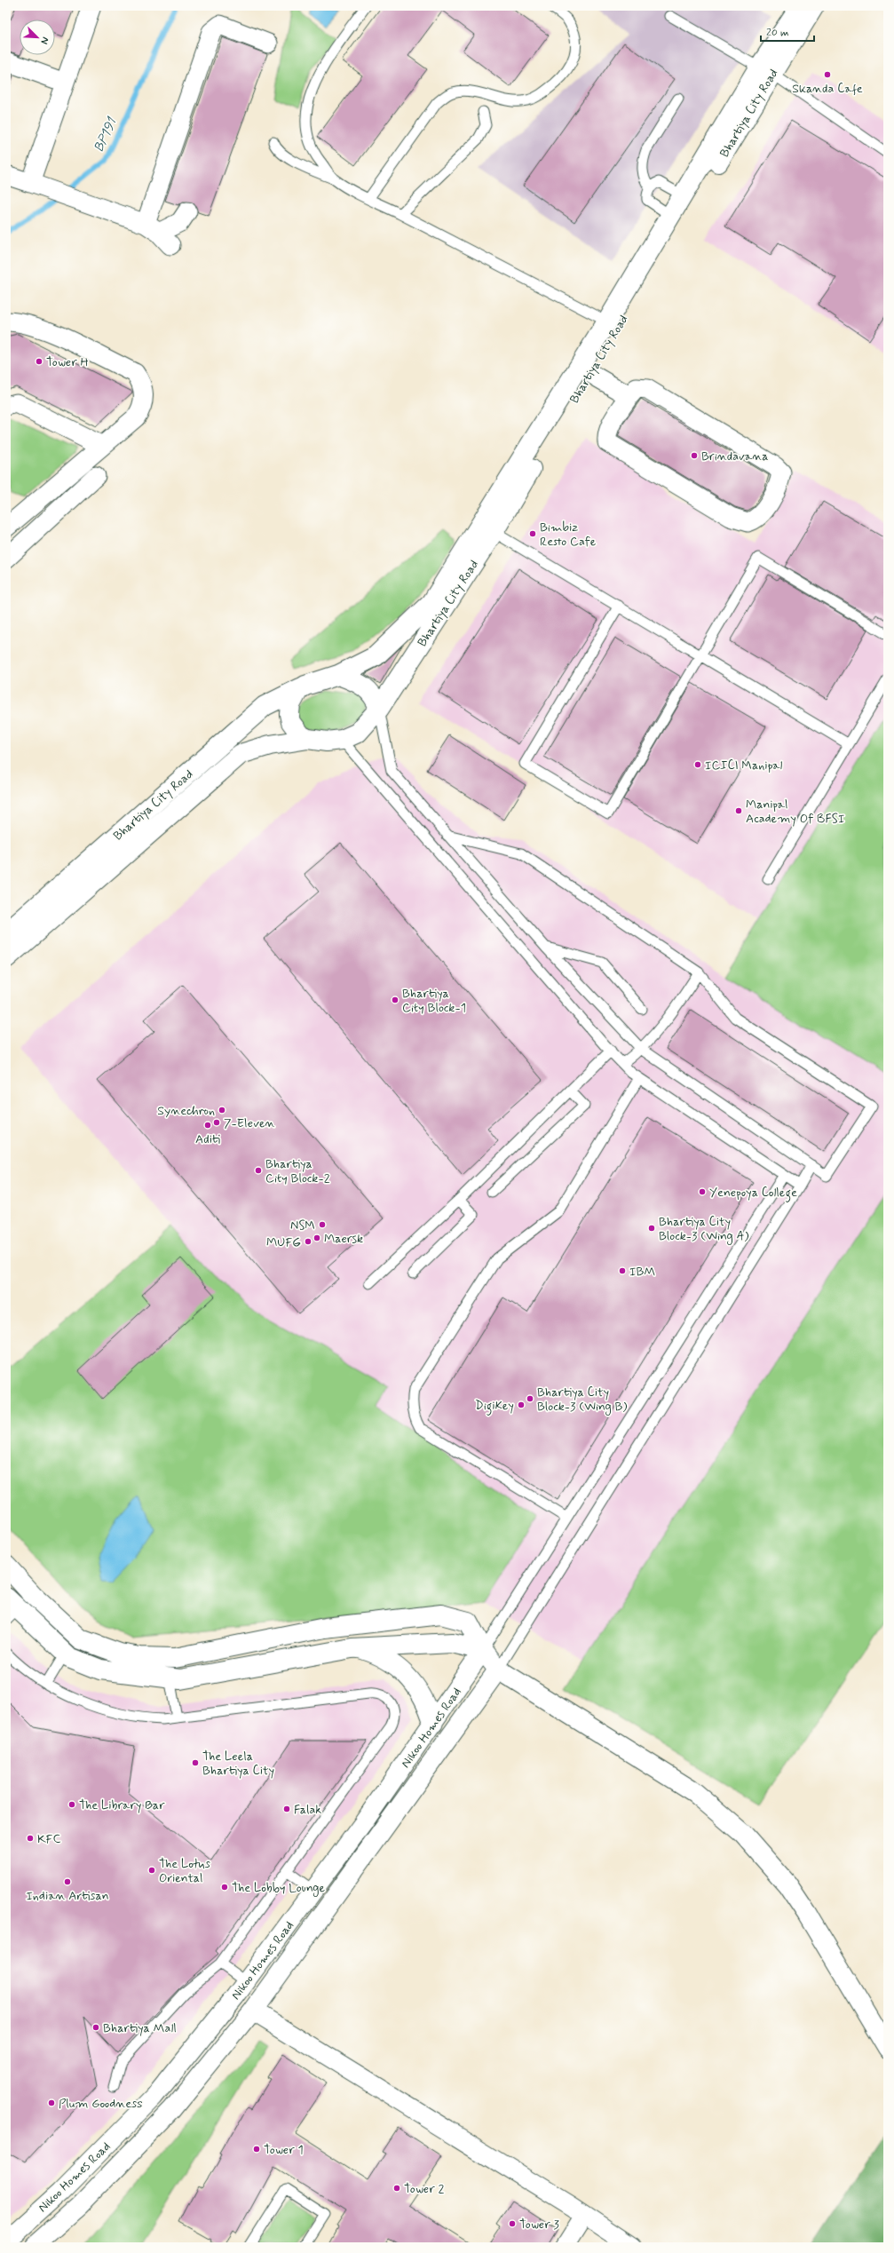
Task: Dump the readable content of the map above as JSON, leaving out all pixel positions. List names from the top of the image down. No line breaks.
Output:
{"streets":{"street":["Bhartiya City Road","Nikoo Homes Road"]},"water":["BP191"],"places":["Skanda Cafe","Tower H","Brindavana","Bimbiz Resto Cafe","ICICI Manipal","Manipal Academy Of BFSI","Bhartiya City Block-1","Synechron","7-Eleven","Aditi","Bhartiya City Block-2","Yenepoya College","NSM","Bhartiya City Block-3 (Wing A)","Maersk","MUFG","IBM","Bhartiya City Block-3 (Wing B)","DigiKey","The Leela Bhartiya City","The Library Bar","Falak","KFC","The Lotus Oriental","Indian Artisan","The Lobby Lounge","Bhartiya Mall","Plum Goodness","Tower 1","Tower 2","Tower 3"],"scale_bar":"20 m","north":"bottom right"}
